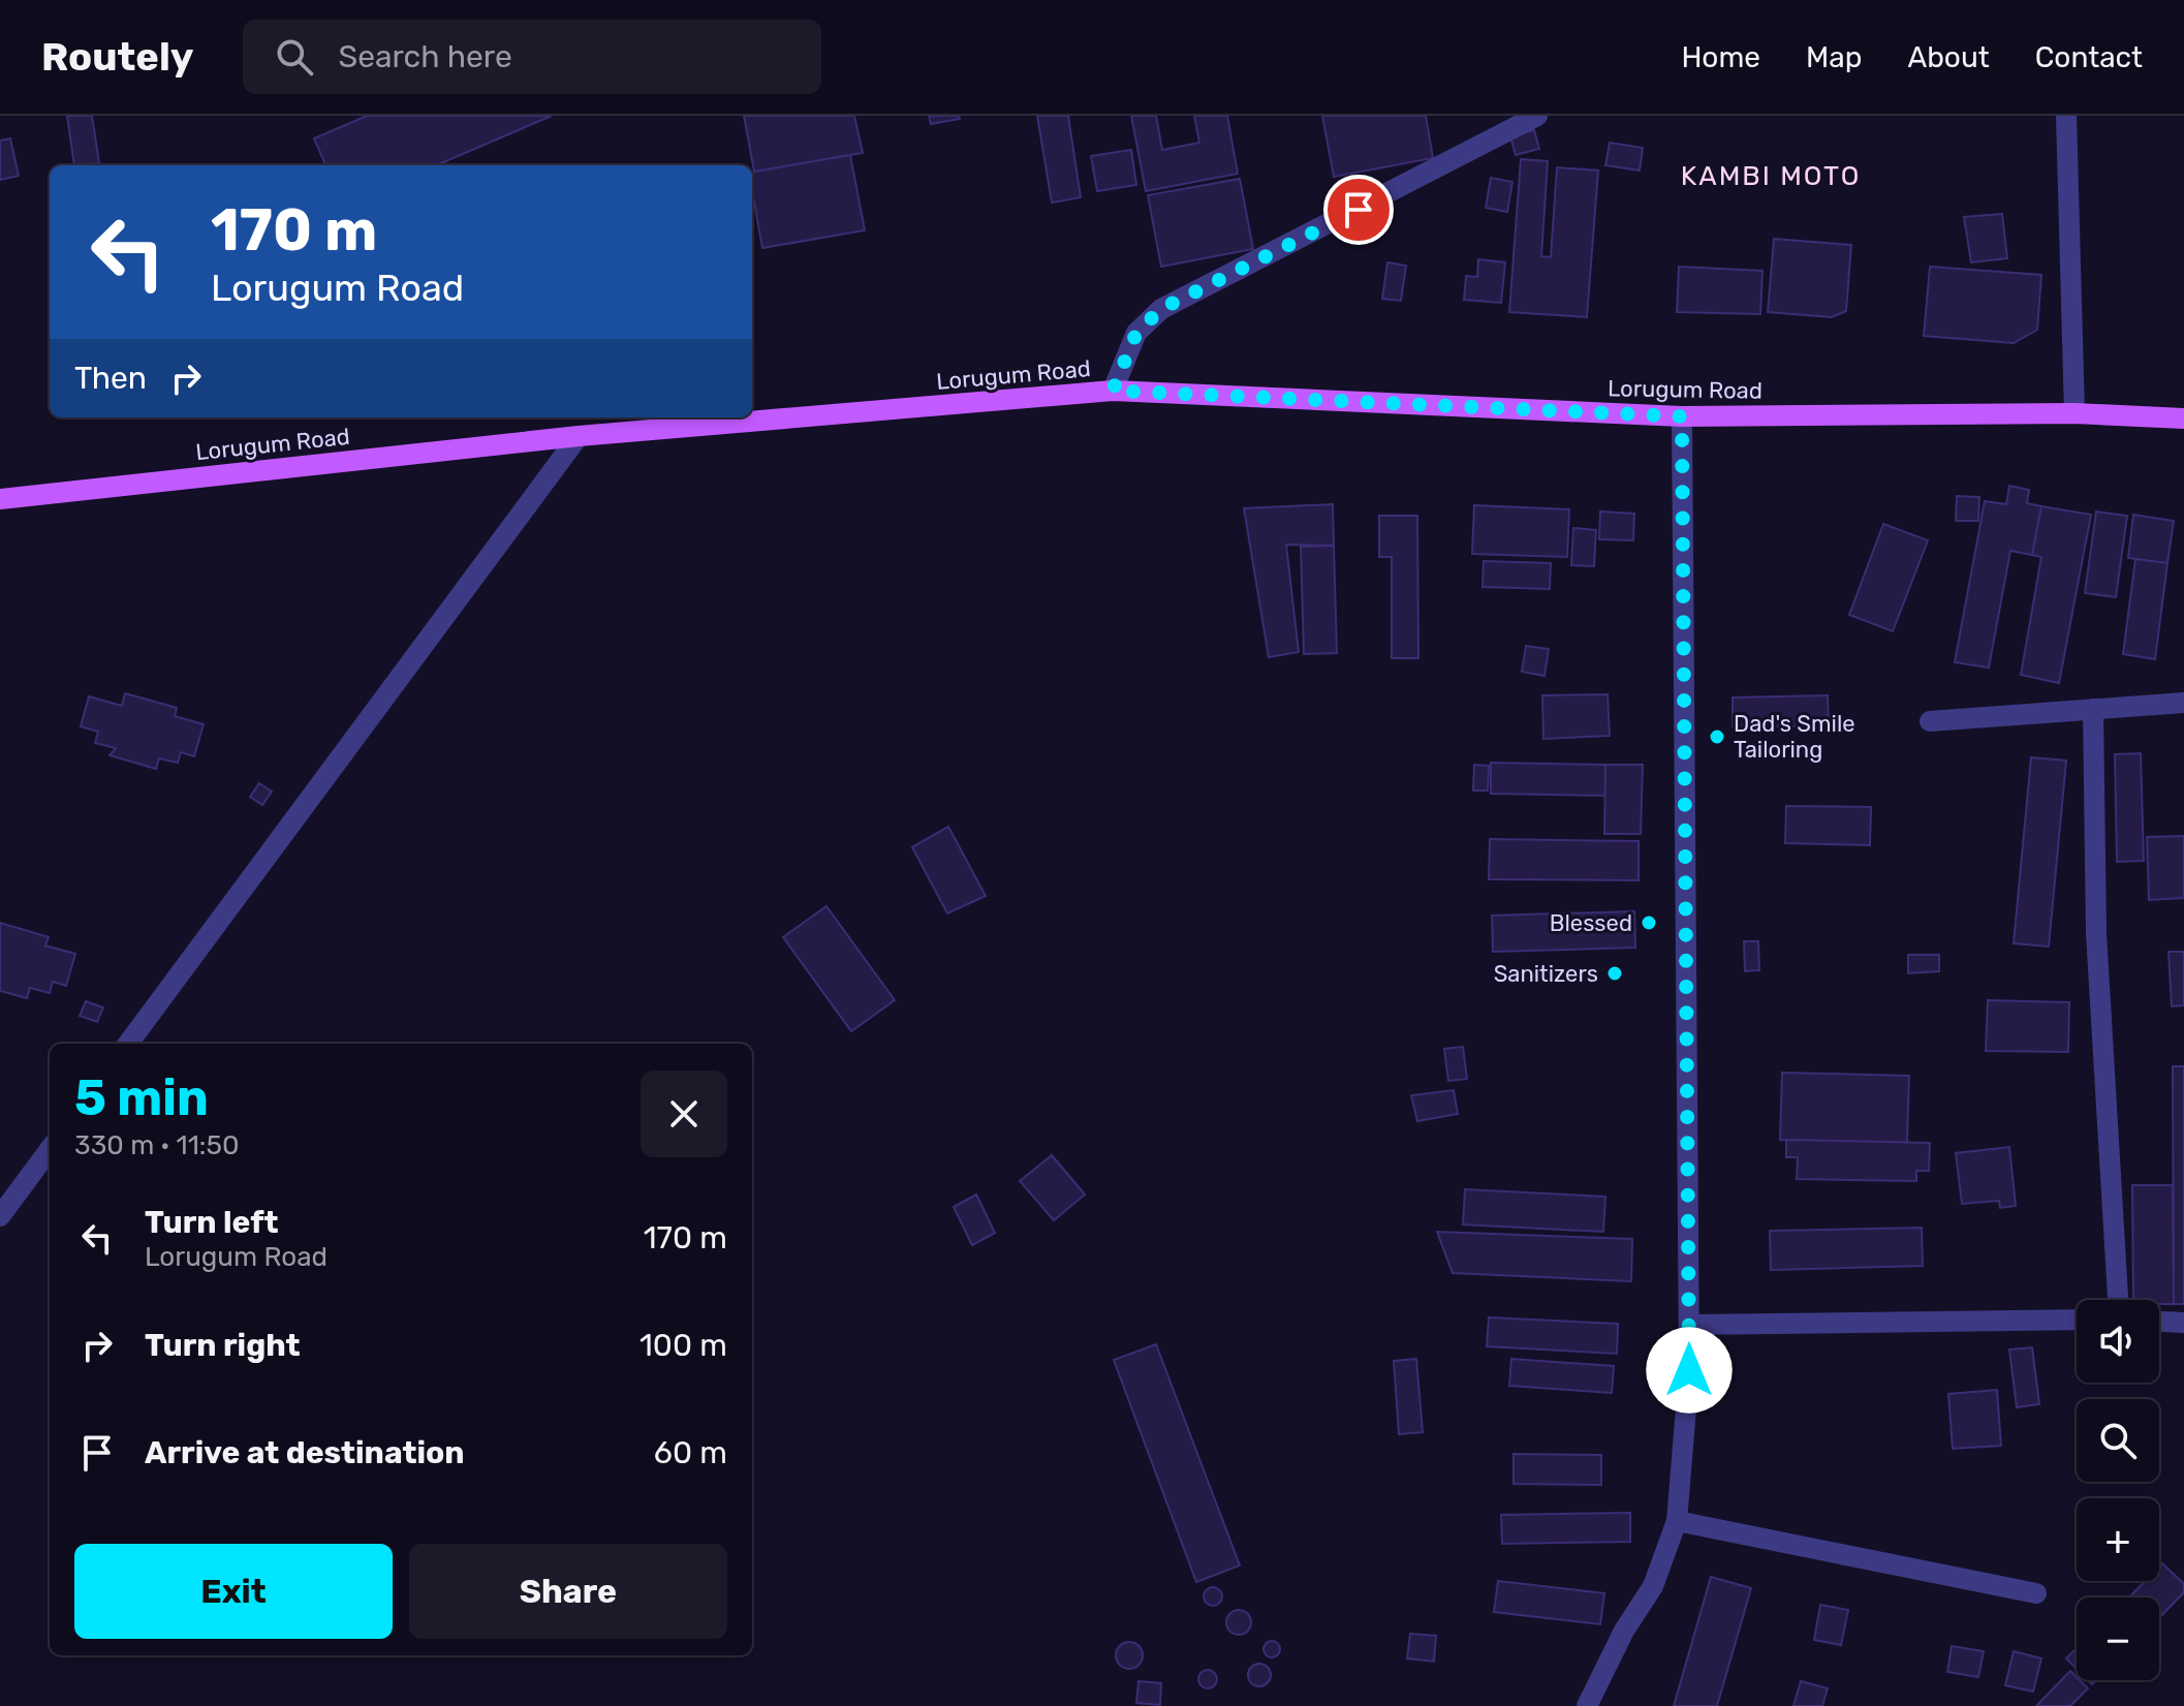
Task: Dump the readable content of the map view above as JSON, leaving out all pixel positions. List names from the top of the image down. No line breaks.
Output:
{"streets":{"main road":["Lorugum Road"]},"districts":["KAMBI MOTO"],"places":["Dad's Smile Tailoring","Blessed","Sanitizers"],"page":{"header":"Routely","search":"Search here","nav":["Home","Map","About","Contact"],"turn":["170 m","Lorugum Road"],"then":"Then","heading":["5 min","330 m · 11:50"],"list":[{"name":"Turn left","note":"Lorugum Road","value":"170 m"},{"name":"Turn right","value":"100 m"},{"name":"Arrive at destination","value":"60 m"}],"map_buttons":["+","−"],"buttons":["Exit","Share"]}}
